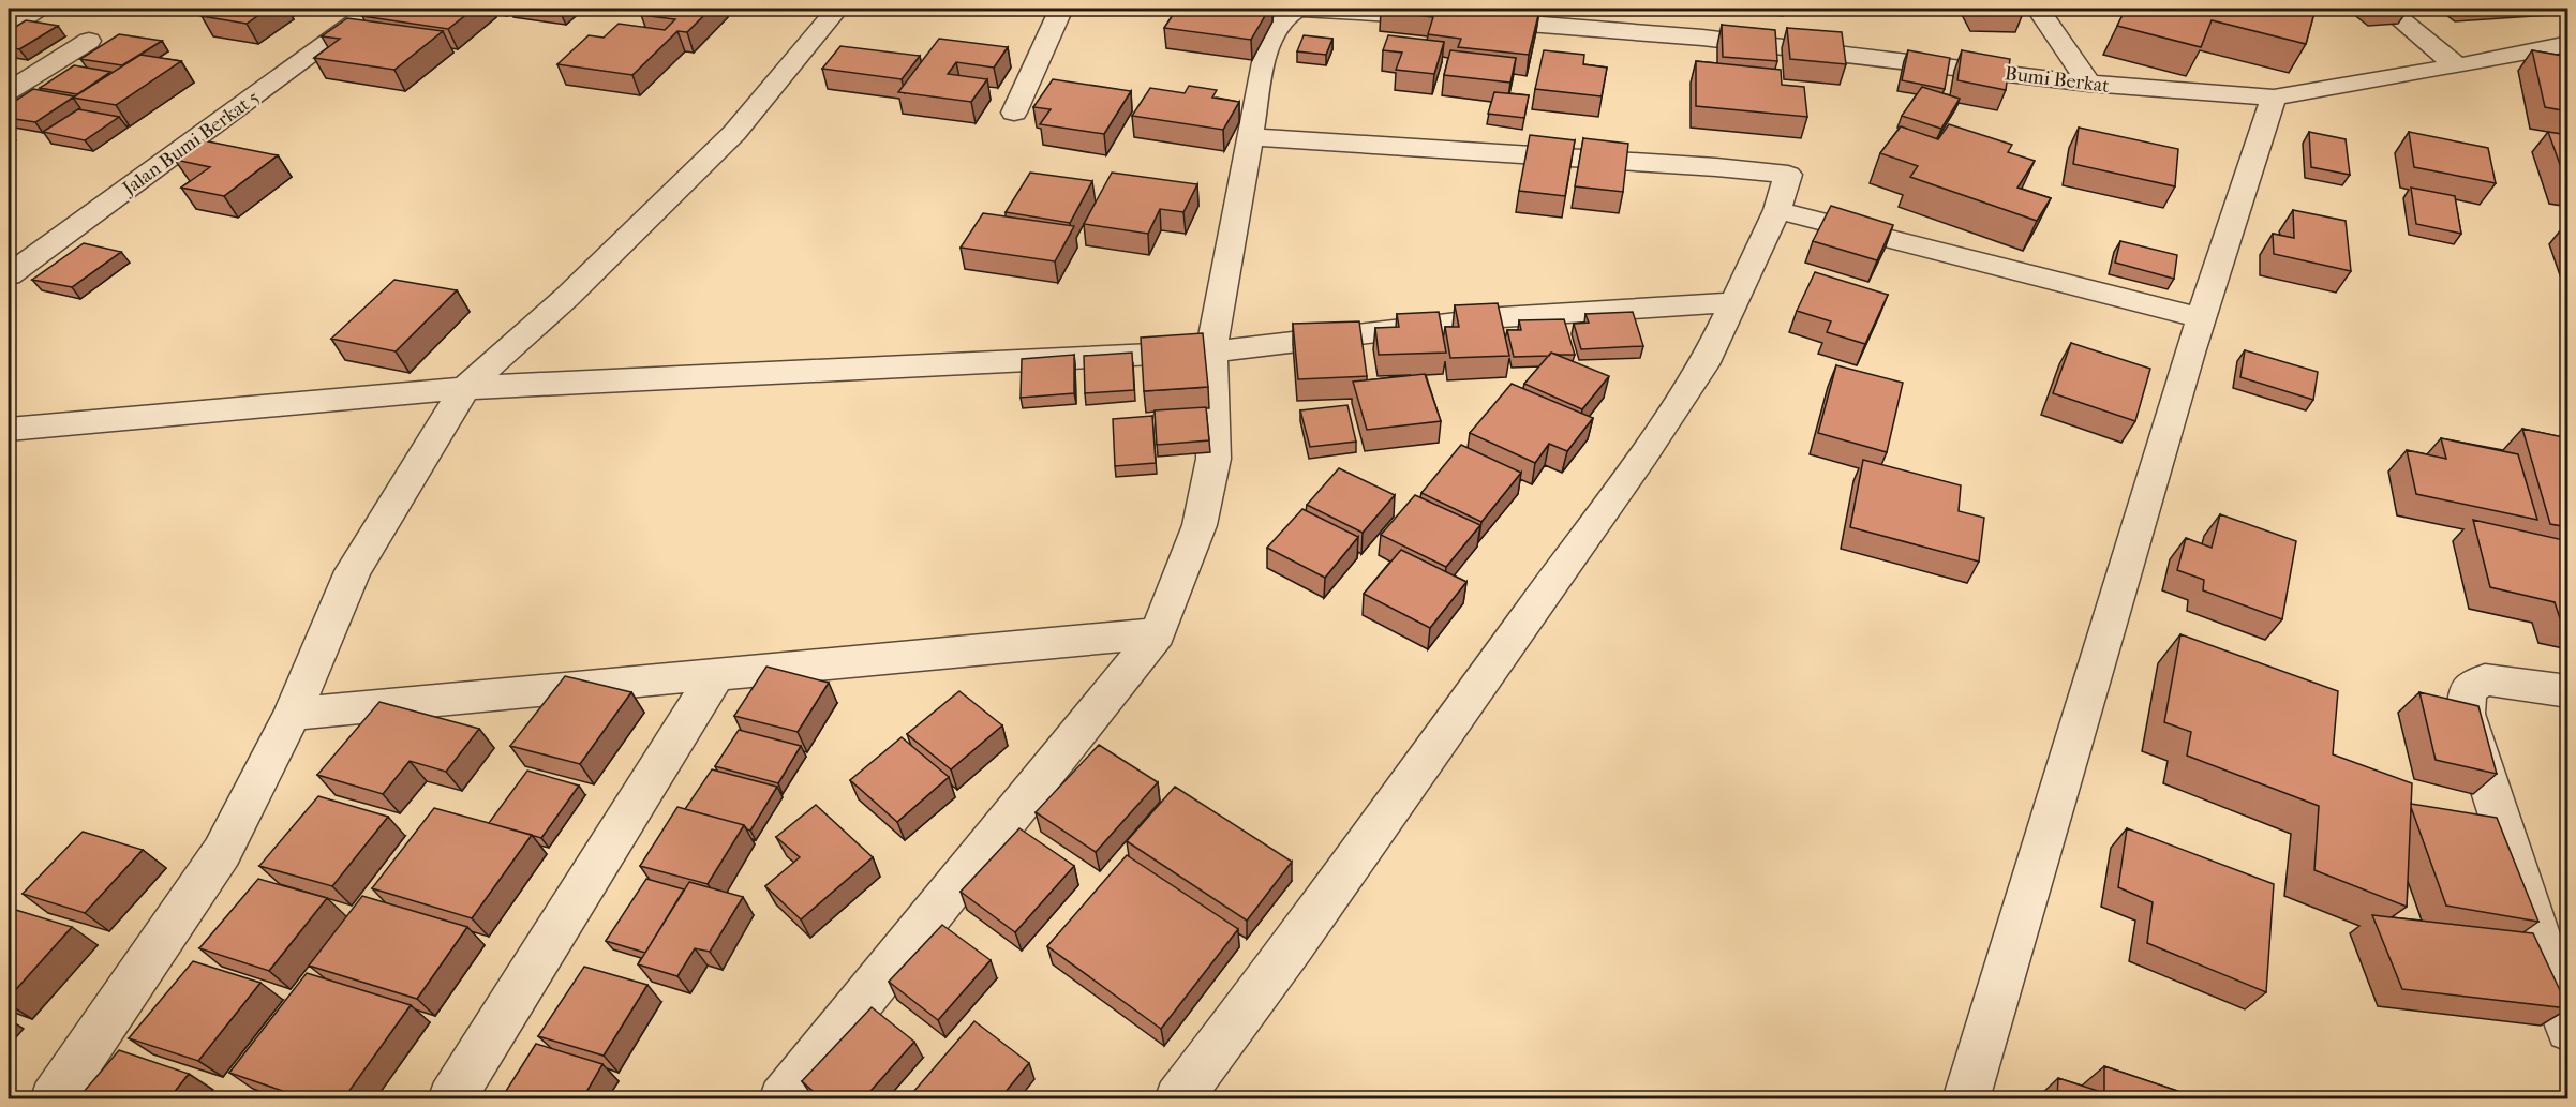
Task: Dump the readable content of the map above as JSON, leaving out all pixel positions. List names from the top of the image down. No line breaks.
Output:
{"streets":{"street":["Bumi Berkat","Jalan Bumi Berkat 5"]}}
